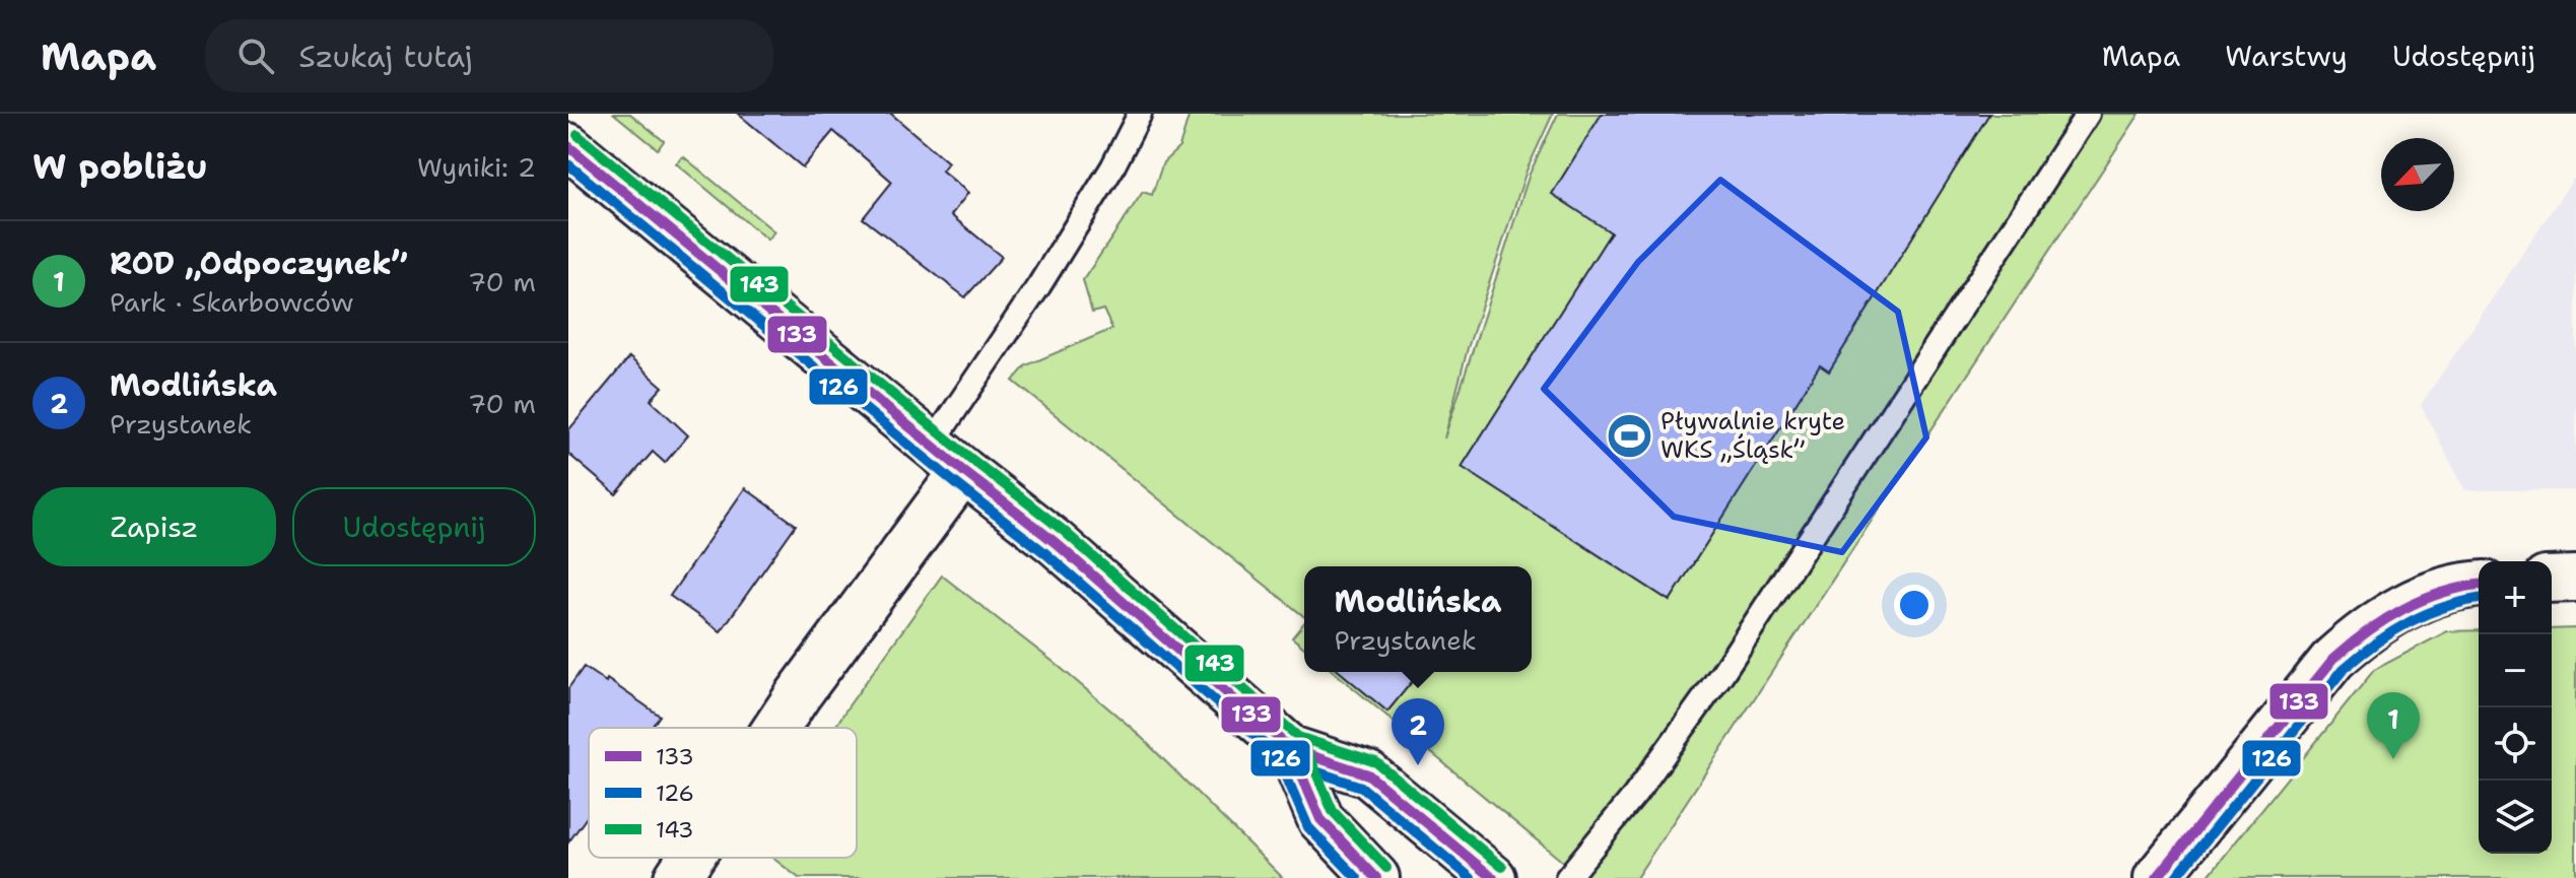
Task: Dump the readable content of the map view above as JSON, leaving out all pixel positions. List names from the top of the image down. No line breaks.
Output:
{"places":{"sports":["Pływalnie kryte WKS „Śląsk”"]},"lines":["transit line 143","transit line 133","transit line 126"],"legend":["133","126","143"],"north":"bottom left","page":{"header":"Mapa","search":"Szukaj tutaj","nav":["Mapa","Warstwy","Udostępnij"],"heading":["W pobliżu","Wyniki: 2"],"list":[{"mark":"1","name":"ROD „Odpoczynek”","note":"Park · Skarbowców","value":"70 m"},{"mark":"2","name":"Modlińska","note":"Przystanek","value":"70 m"}],"buttons":["Zapisz","Udostępnij"],"map_buttons":["+","−"],"popup":["Modlińska","Przystanek"],"pins":["1","2"]}}
